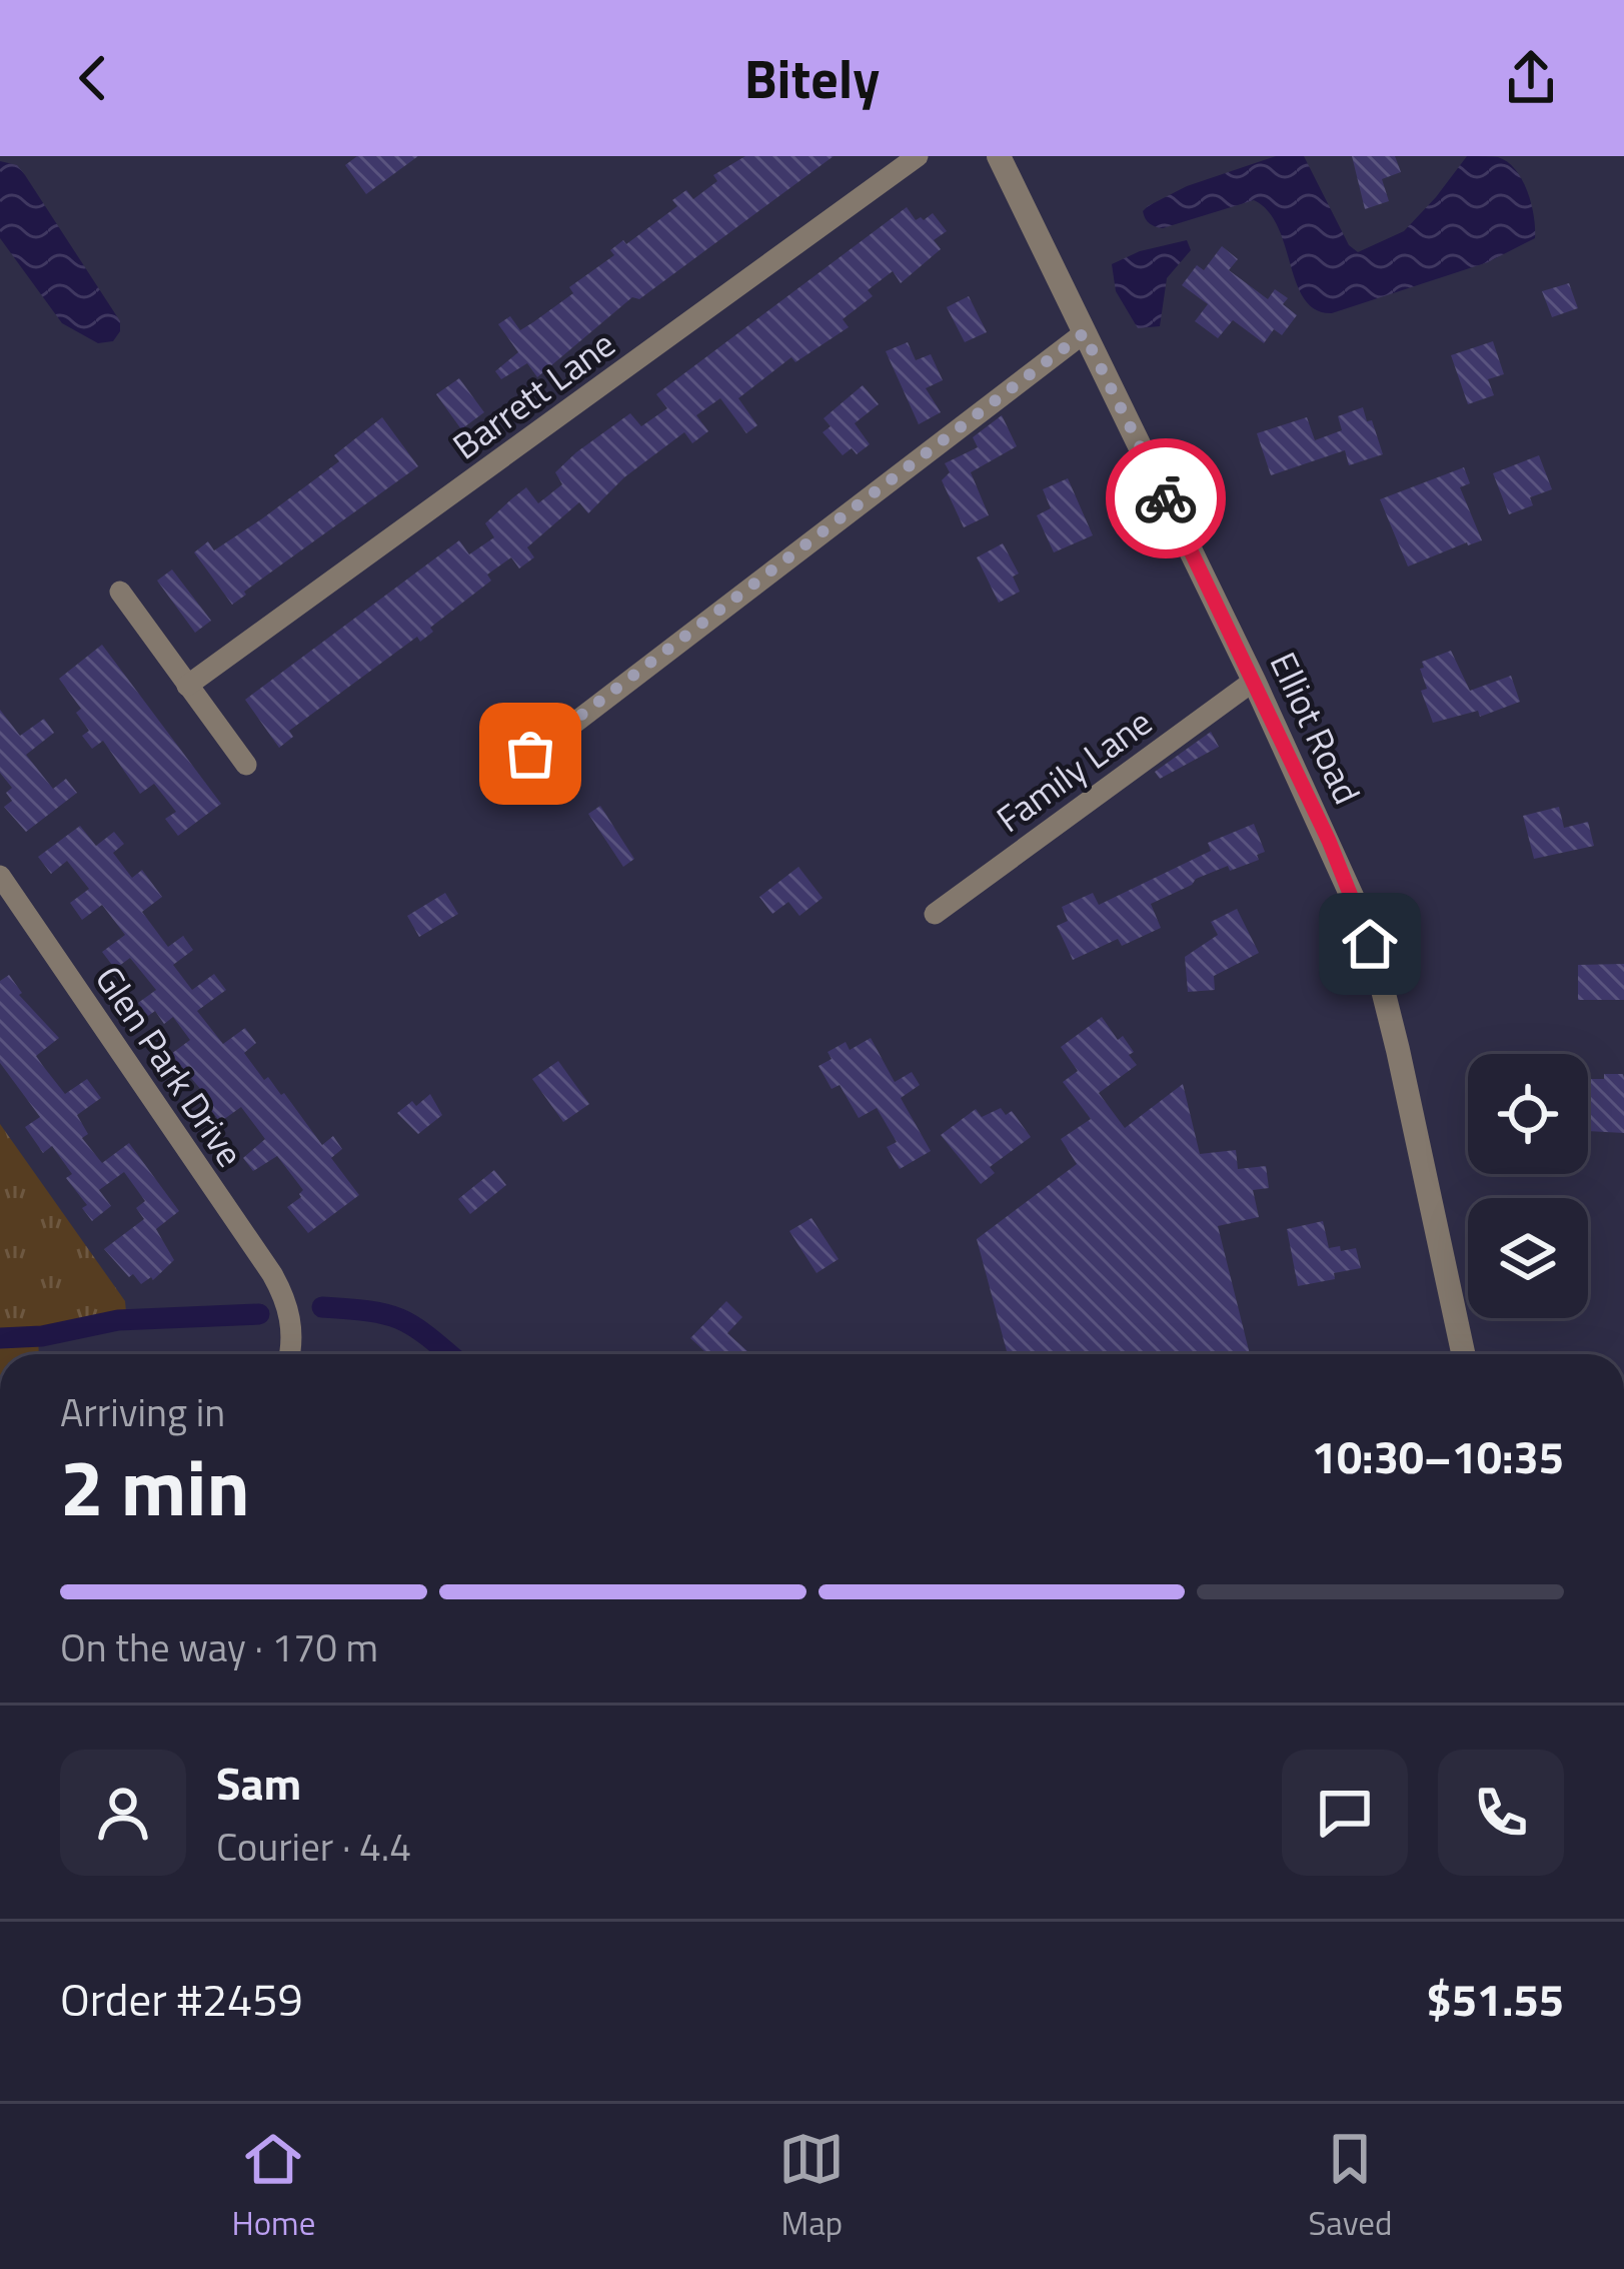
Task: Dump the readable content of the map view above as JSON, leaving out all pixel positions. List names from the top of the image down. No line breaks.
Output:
{"streets":{"street":["Barrett Lane","Elliot Road","Family Lane","Glen Park Drive"]},"crossings":[["Elliot Road","Family Lane"]],"page":{"header":"Bitely","heading":["2 min","Arriving in","10:30–10:35"],"panel":["Sam","Courier · 4.4","Order #2459","$51.55"],"bar":"On the way · 170 m","tabs":["Home","Map","Saved"]}}
